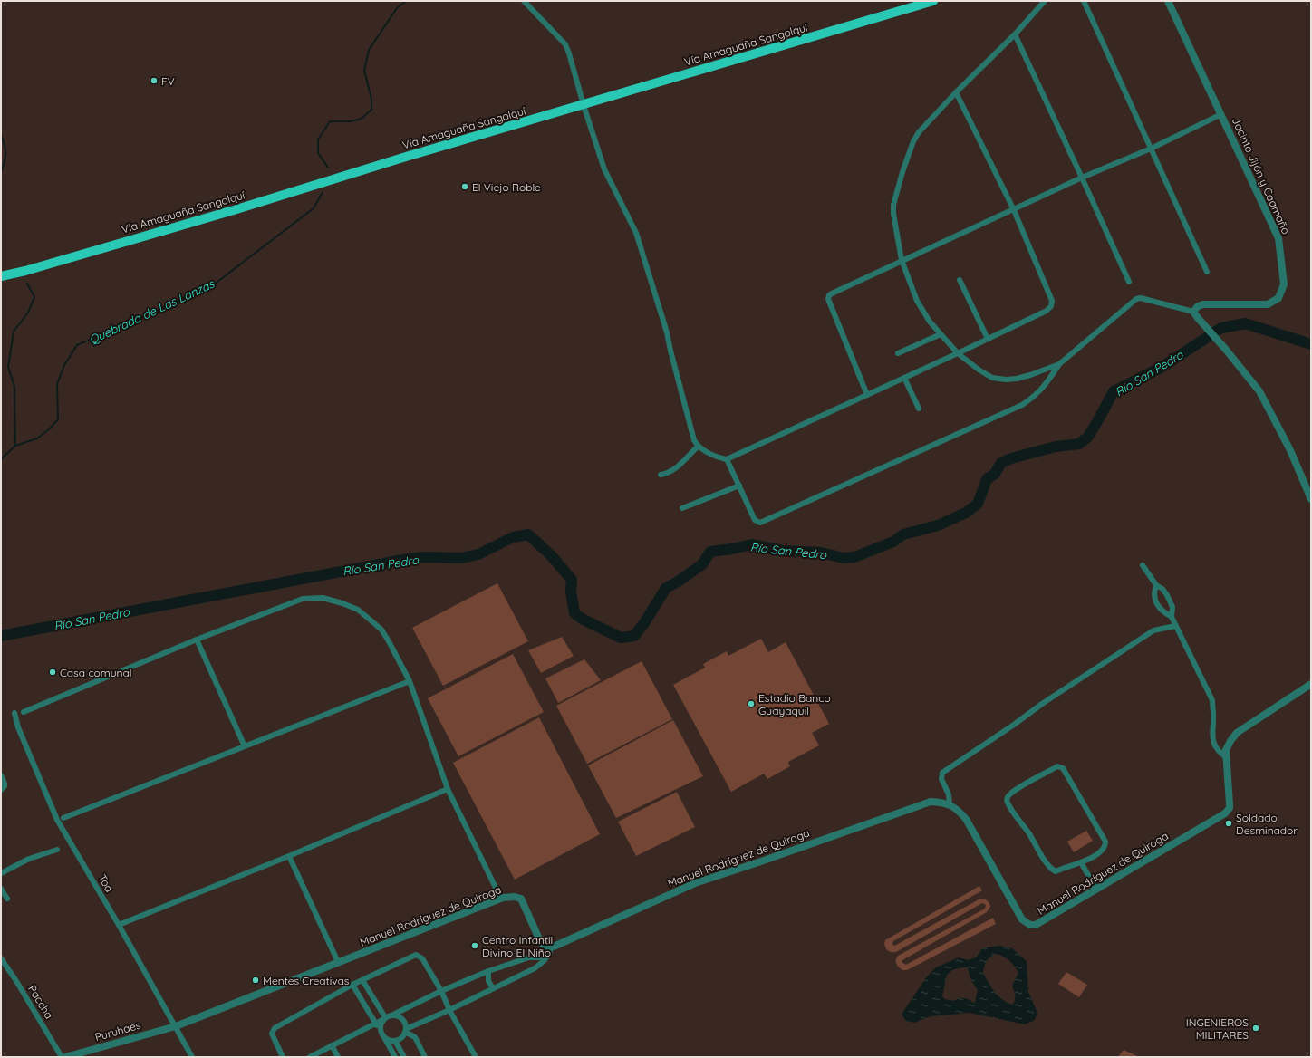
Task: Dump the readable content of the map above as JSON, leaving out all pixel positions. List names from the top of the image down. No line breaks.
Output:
{"streets":{"highway":["Vía Amaguaña Sangolquí"],"street":["Jacinto Jijón y Caamaño","Manuel Rodríguez de Quiroga","Toa","Paccha","Puruhaes"]},"crossings":[["Manuel Rodríguez de Quiroga","Toa"],["Manuel Rodríguez de Quiroga","Puruhaes"],["Toa","Puruhaes"]],"water":["Quebrada de Las Lanzas","Río San Pedro"],"places":["FV","El Viejo Roble","Casa comunal","Estadio Banco Guayaquil","Soldado Desminador","Centro Infantil Divino El Niño","Mentes Creativas","INGENIEROS MILITARES"]}
